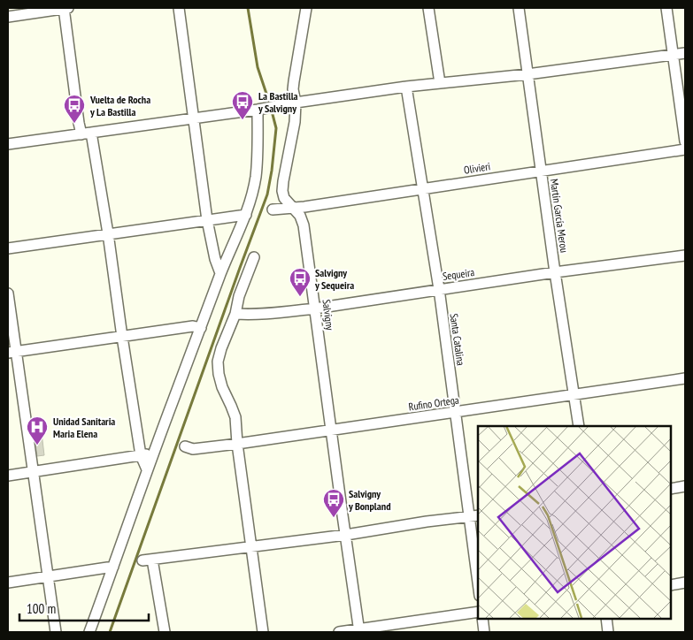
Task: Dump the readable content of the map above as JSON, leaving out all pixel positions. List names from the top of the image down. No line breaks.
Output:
{"streets":{"street":["Olivieri","Martín García Merou","Sequeira","Salvigny","Santa Catalina","Rufino Ortega"]},"crossings":[["Olivieri","Martín García Merou"],["Olivieri","Salvigny"],["Olivieri","Santa Catalina"],["Martín García Merou","Sequeira"],["Martín García Merou","Rufino Ortega"],["Sequeira","Salvigny"],["Sequeira","Santa Catalina"],["Salvigny","Rufino Ortega"],["Santa Catalina","Rufino Ortega"]],"places":{"bus stop":["La Bastilla y Salvigny","Vuelta de Rocha y La Bastilla","Salvigny y Sequeira","Salvigny y Bonpland"],"hospital":["Unidad Sanitaria Maria Elena"]},"scale_bar":"100 m"}
